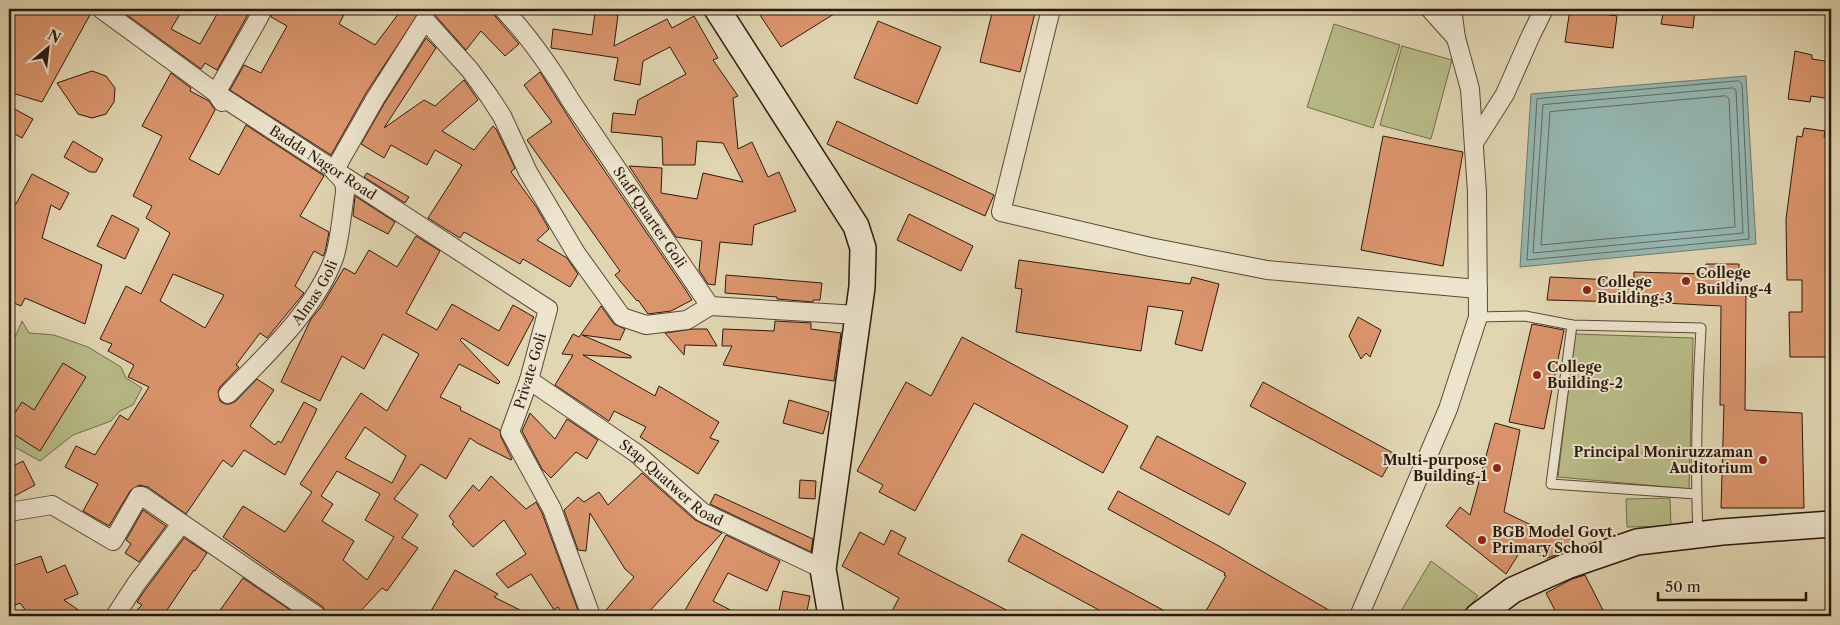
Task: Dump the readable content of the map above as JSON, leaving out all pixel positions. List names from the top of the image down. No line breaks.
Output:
{"streets":{"street":["Badda Nagor Road","Staff Quarter Goli","Almas Goli","Private Goli","Stap Quatwer Road"]},"crossings":[["Badda Nagor Road","Almas Goli"],["Badda Nagor Road","Private Goli"],["Private Goli","Stap Quatwer Road"]],"places":["College Building-4","College Building-3","College Building-2","Principal Moniruzzaman Auditorium","Multi-purpose Building-1","BGB Model Govt. Primary School"],"scale_bar":"50 m","north":"top right"}
